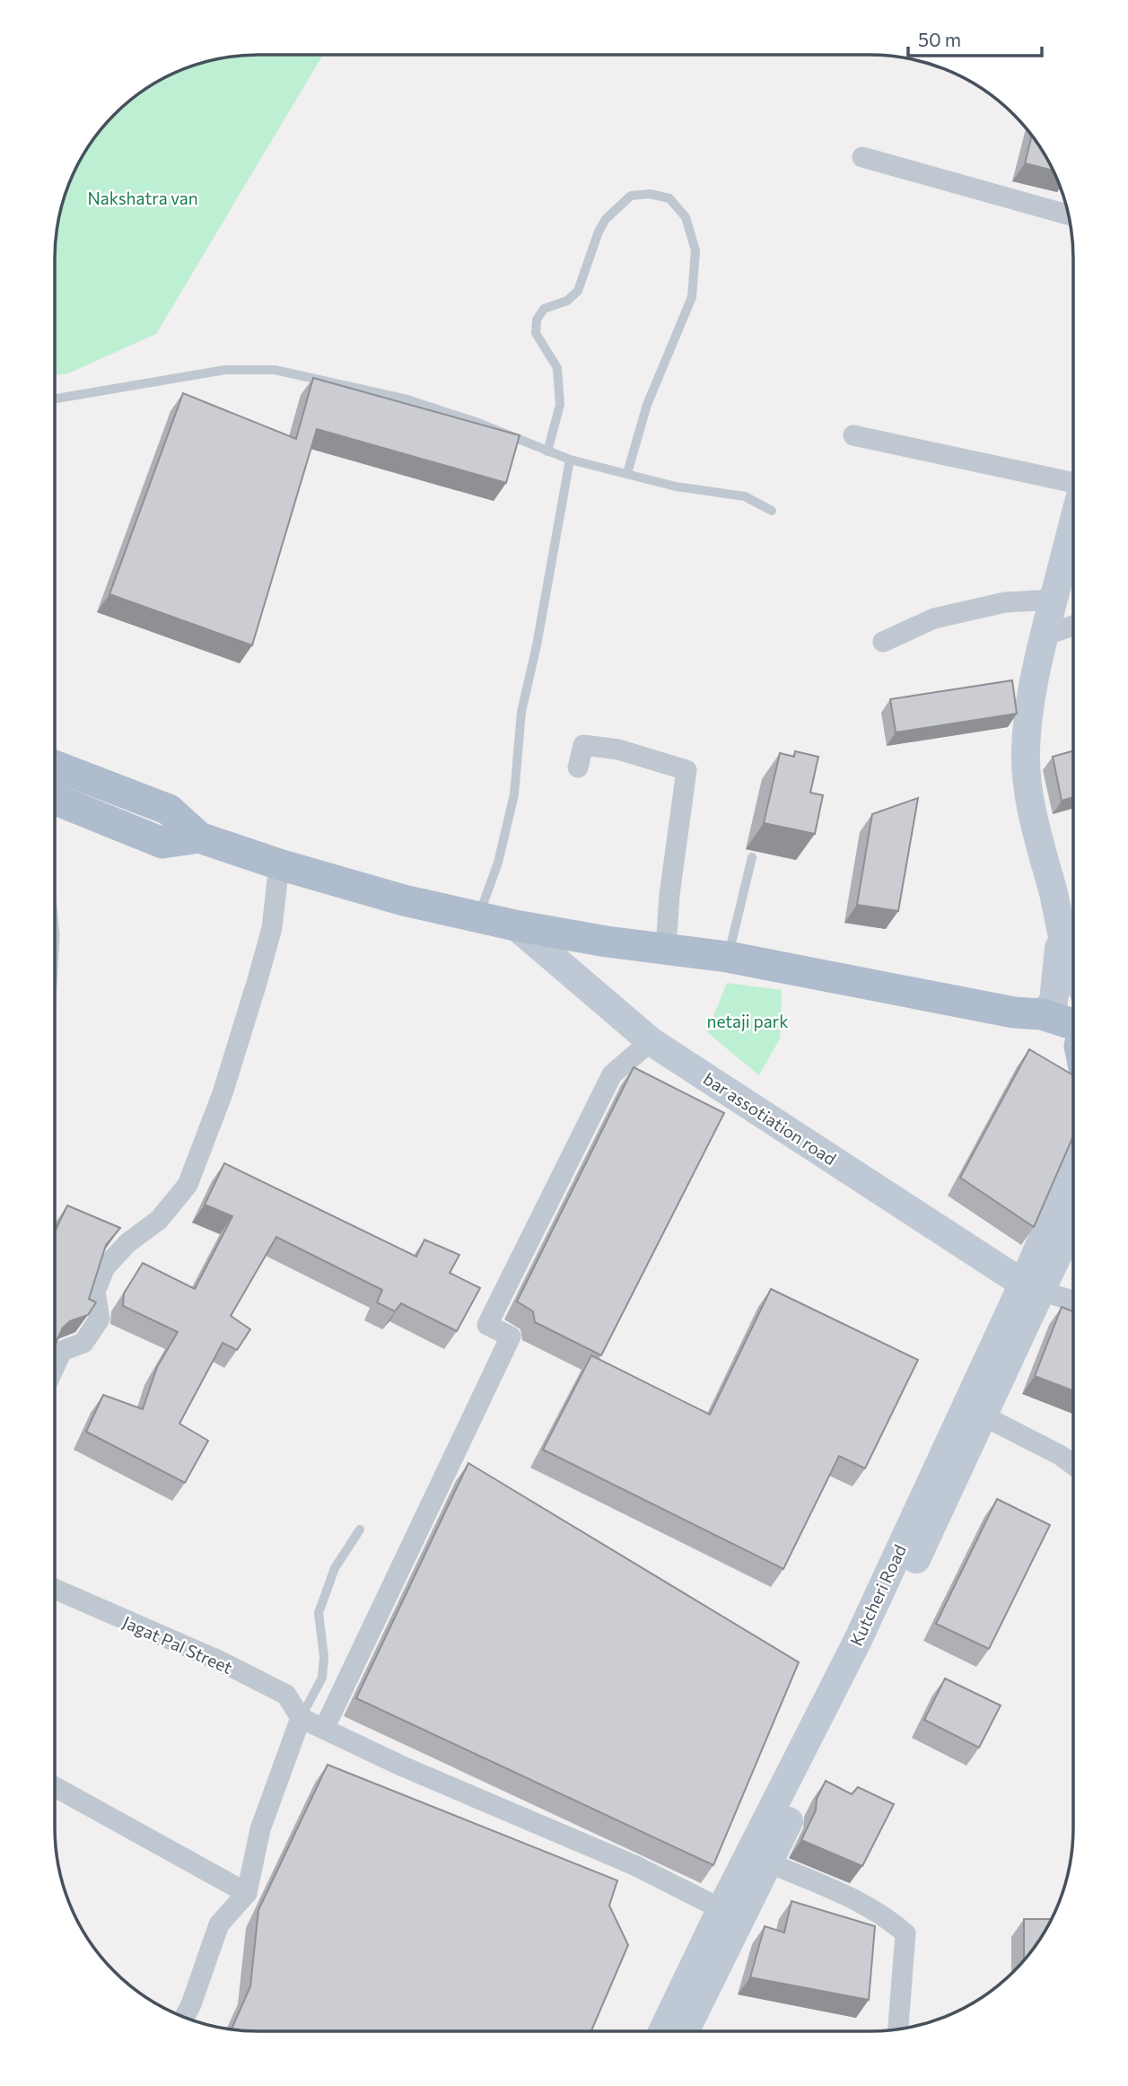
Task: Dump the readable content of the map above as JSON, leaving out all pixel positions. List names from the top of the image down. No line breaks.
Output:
{"streets":{"main road":["bar assotiation road","Kutcheri Road"],"street":["Jagat Pal Street"]},"crossings":[["bar assotiation road","Kutcheri Road"]],"parks":["Nakshatra van","netaji park"],"scale_bar":"50 m"}
